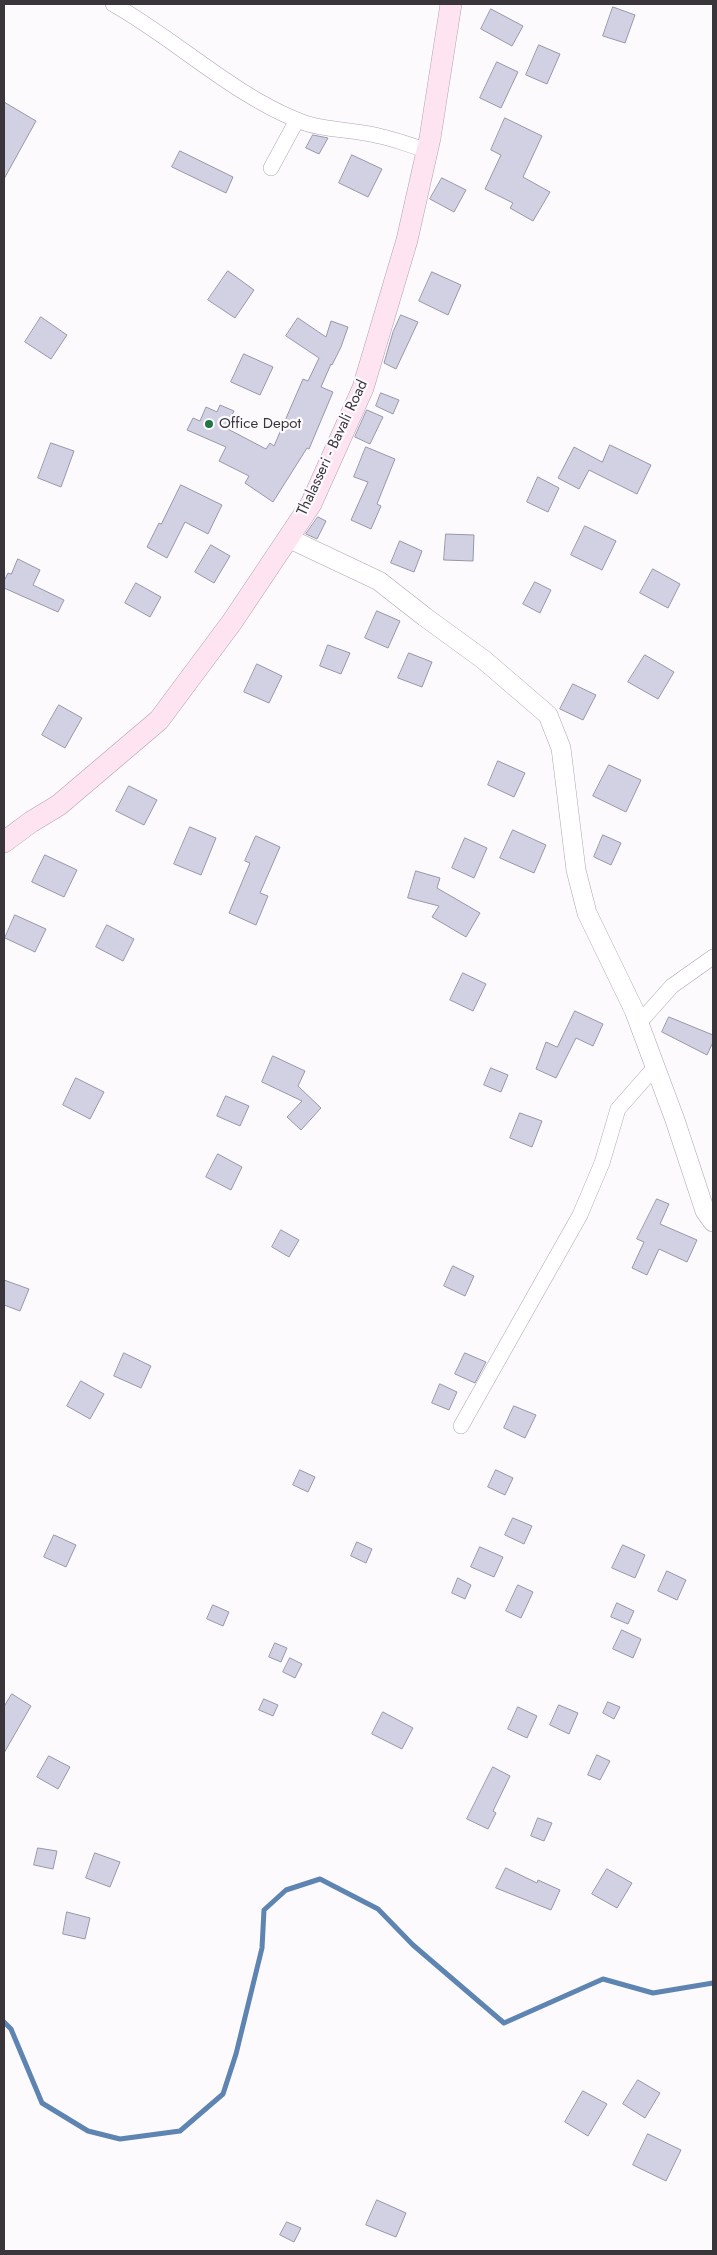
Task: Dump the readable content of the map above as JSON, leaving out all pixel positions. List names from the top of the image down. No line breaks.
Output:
{"streets":{"main road":["Thalasseri - Bavali Road"]},"places":["Office Depot"]}
